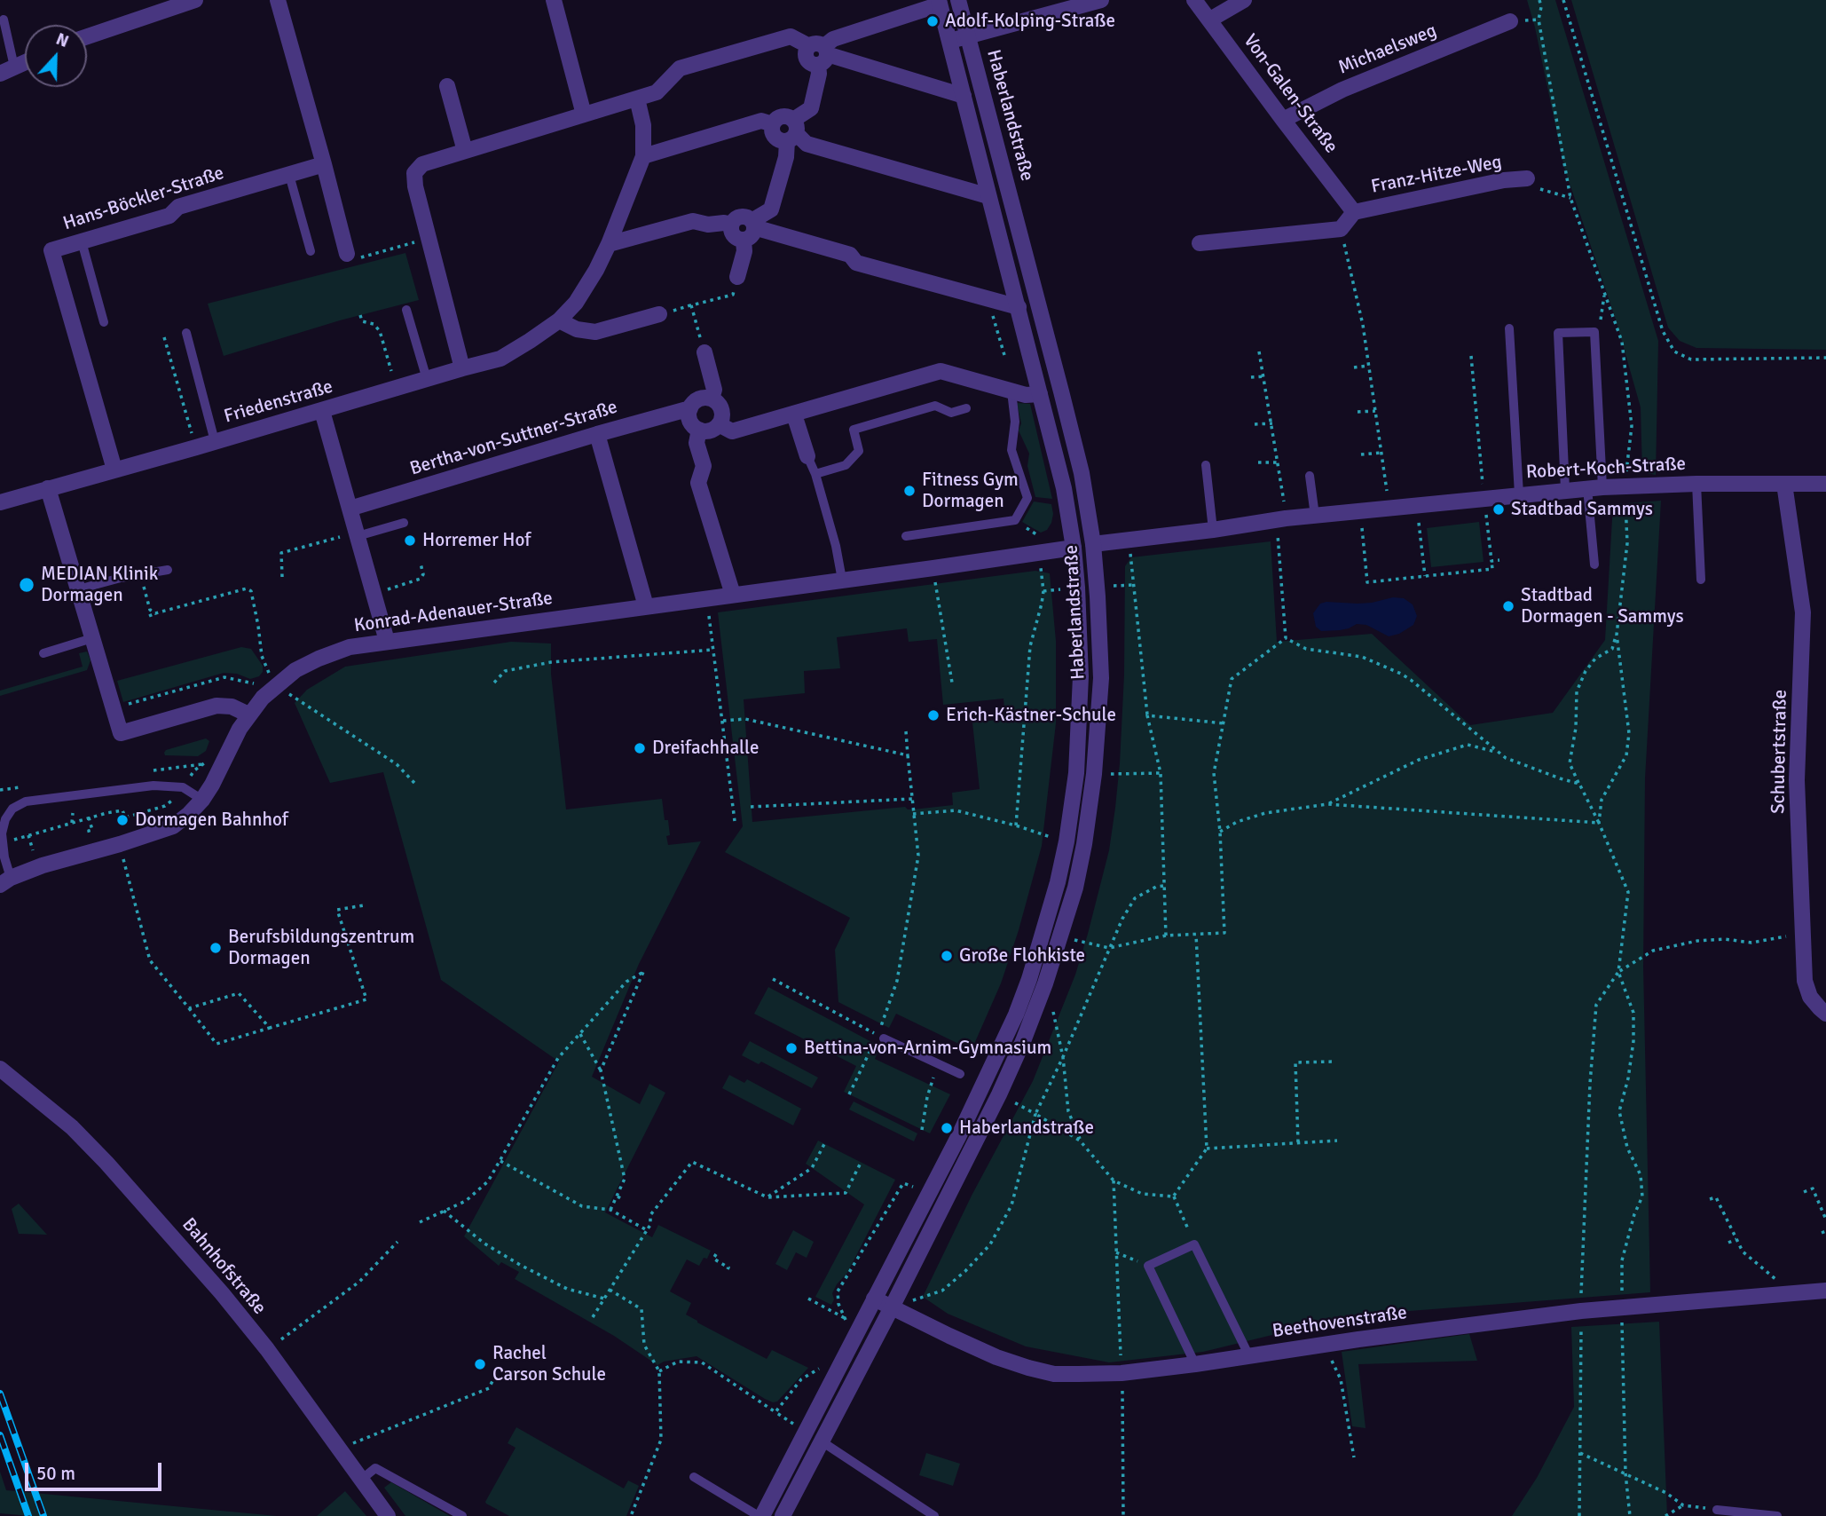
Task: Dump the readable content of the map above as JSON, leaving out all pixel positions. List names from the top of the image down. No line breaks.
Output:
{"streets":{"street":["Michaelsweg","Von-Galen-Straße","Haberlandstraße","Franz-Hitze-Weg","Hans-Böckler-Straße","Friedenstraße","Bertha-von-Suttner-Straße","Robert-Koch-Straße","Konrad-Adenauer-Straße","Schubertstraße","Bahnhofstraße","Beethovenstraße"]},"crossings":[["Michaelsweg","Von-Galen-Straße"],["Von-Galen-Straße","Franz-Hitze-Weg"],["Haberlandstraße","Robert-Koch-Straße"],["Haberlandstraße","Konrad-Adenauer-Straße"],["Haberlandstraße","Beethovenstraße"],["Hans-Böckler-Straße","Friedenstraße"],["Robert-Koch-Straße","Konrad-Adenauer-Straße"],["Robert-Koch-Straße","Schubertstraße"]],"places":["Adolf-Kolping-Straße","Fitness Gym Dormagen","Stadtbad Sammys","Horremer Hof","MEDIAN Klinik Dormagen","Stadtbad Dormagen - Sammys","Erich-Kästner-Schule","Dreifachhalle","Dormagen Bahnhof","Berufsbildungszentrum Dormagen","Große Flohkiste","Bettina-von-Arnim-Gymnasium","Haberlandstraße","Rachel Carson Schule"],"scale_bar":"50 m","north":"top"}
